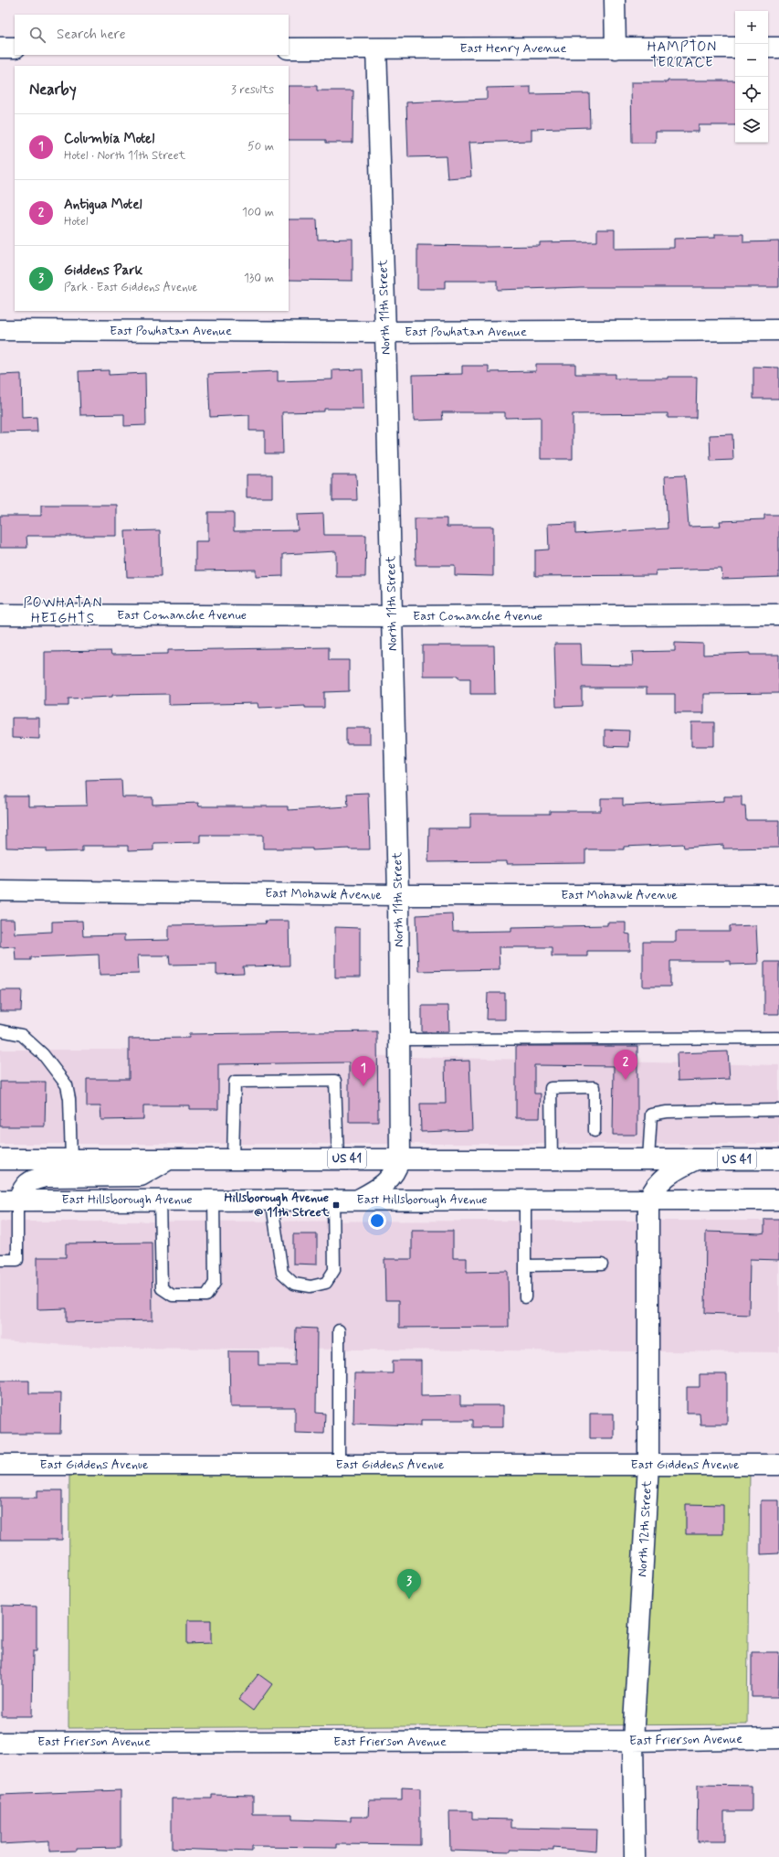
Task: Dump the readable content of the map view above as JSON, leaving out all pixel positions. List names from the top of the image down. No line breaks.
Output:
{"streets":{"street":["East Henry Avenue","North 11th Street","East Powhatan Avenue","East Comanche Avenue","East Mohawk Avenue","US 41","East Hillsborough Avenue","East Giddens Avenue","North 12th Street","East Frierson Avenue"]},"crossings":[["East Henry Avenue","North 11th Street"],["North 11th Street","East Powhatan Avenue"],["North 11th Street","East Comanche Avenue"],["North 11th Street","East Mohawk Avenue"],["North 11th Street","US 41"],["East Hillsborough Avenue","North 12th Street"],["East Giddens Avenue","North 12th Street"],["North 12th Street","East Frierson Avenue"]],"districts":["HAMPTON TERRACE","POWHATAN HEIGHTS"],"places":{"transit":["Hillsborough Avenue @ 11th Street"]},"page":{"map_buttons":["+","−"],"search":"Search here","heading":["Nearby","3 results"],"list":[{"mark":"1","name":"Columbia Motel","note":"Hotel · North 11th Street","value":"50 m"},{"mark":"2","name":"Antigua Motel","note":"Hotel","value":"100 m"},{"mark":"3","name":"Giddens Park","note":"Park · East Giddens Avenue","value":"130 m"}],"pins":["2","1","3"]}}
